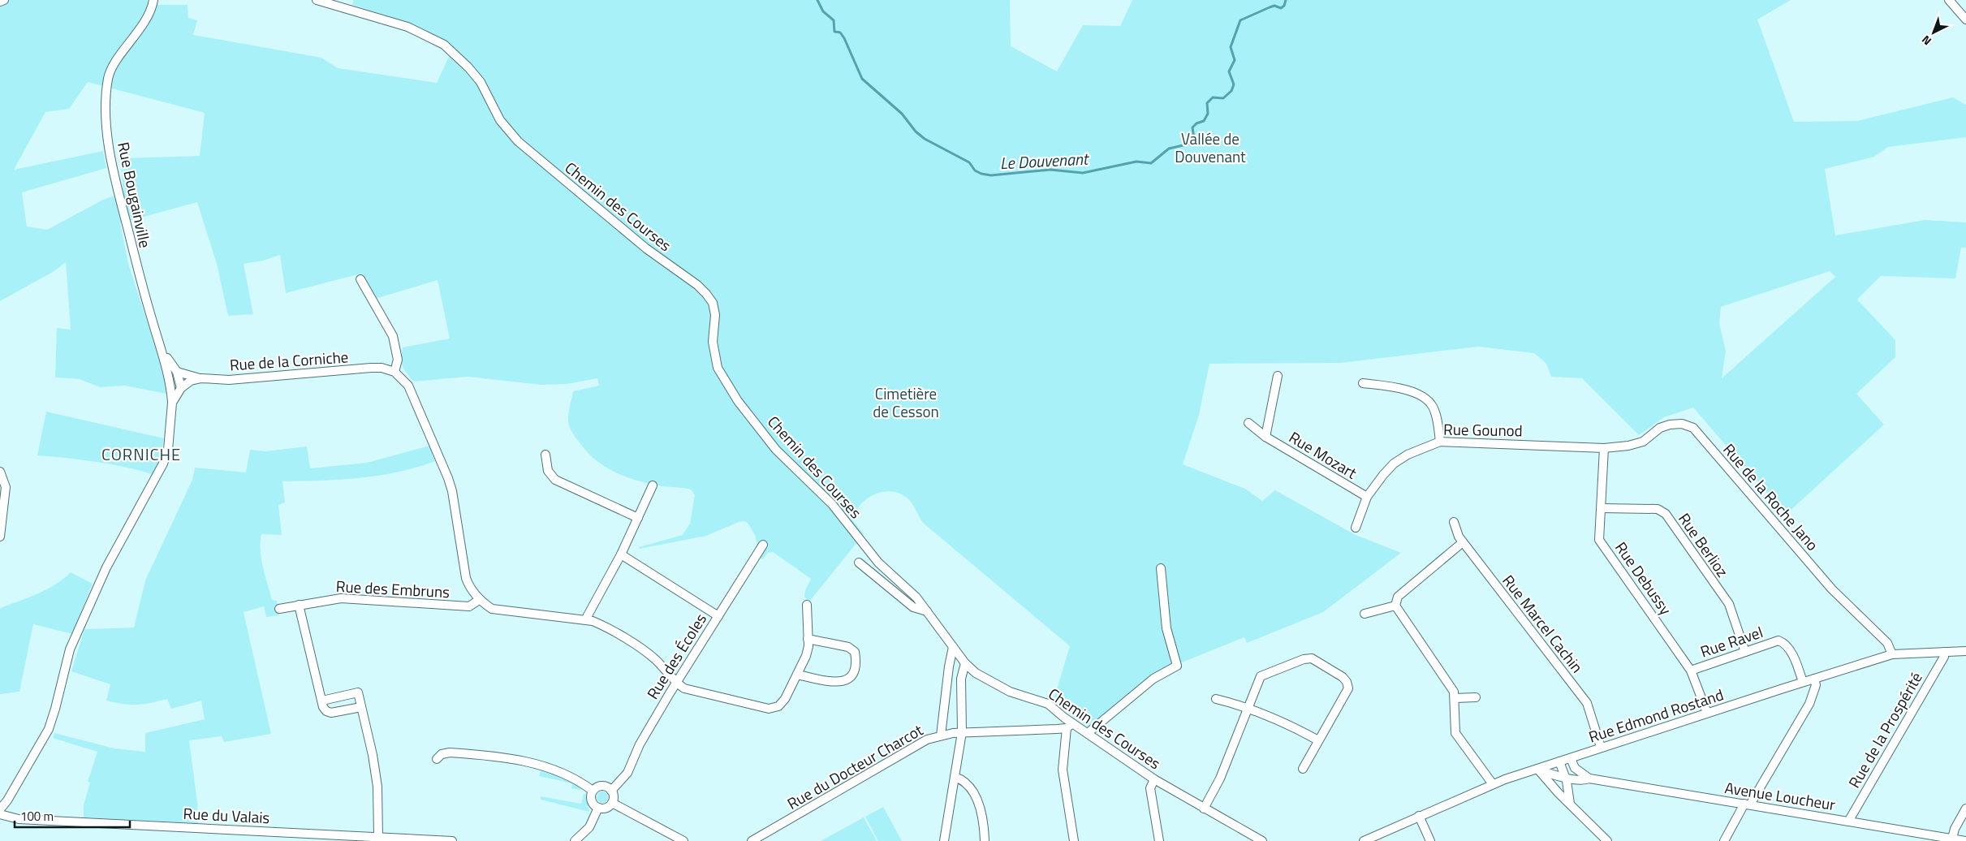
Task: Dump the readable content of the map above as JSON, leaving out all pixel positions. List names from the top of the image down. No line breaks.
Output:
{"streets":{"street":["Rue Bougainville","Chemin des Courses","Rue de la Corniche","Rue Gounod","Rue Mozart","Rue de la Roche Jano","Rue Berlioz","Rue Debussy","Rue des Embruns","Rue Marcel Cachin","Rue Ravel","Rue des Écoles","Rue Edmond Rostand","Rue de la Prospérité","Rue du Docteur Charcot","Avenue Loucheur","Rue du Valais"]},"crossings":[["Chemin des Courses","Rue du Docteur Charcot"],["Rue Gounod","Rue Mozart"],["Rue Gounod","Rue de la Roche Jano"],["Rue Gounod","Rue Debussy"],["Rue de la Roche Jano","Rue Debussy"],["Rue de la Roche Jano","Rue Edmond Rostand"],["Rue Berlioz","Rue Debussy"],["Rue Berlioz","Rue Ravel"],["Rue Debussy","Rue Ravel"],["Rue Debussy","Rue Edmond Rostand"],["Rue Marcel Cachin","Rue Edmond Rostand"],["Rue Ravel","Rue Edmond Rostand"],["Rue Edmond Rostand","Rue de la Prospérité"],["Rue Edmond Rostand","Avenue Loucheur"],["Rue de la Prospérité","Avenue Loucheur"]],"districts":["CORNICHE"],"water":["Le Douvenant"],"parks":["Vallée de Douvenant","Cimetière de Cesson"],"scale_bar":"100 m","north":"bottom left"}
